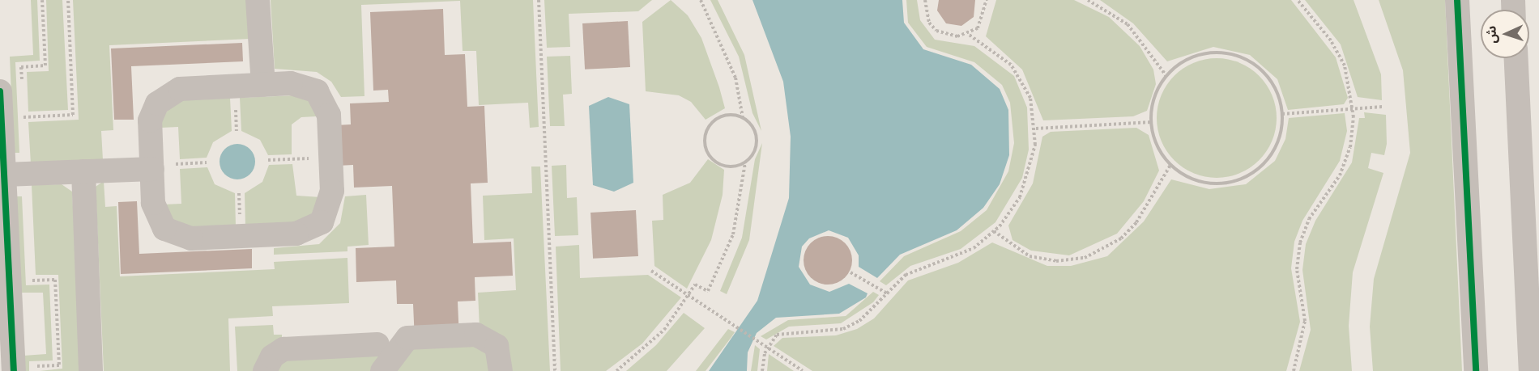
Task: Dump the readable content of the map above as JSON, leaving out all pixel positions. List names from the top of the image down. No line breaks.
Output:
{"north":"left"}
